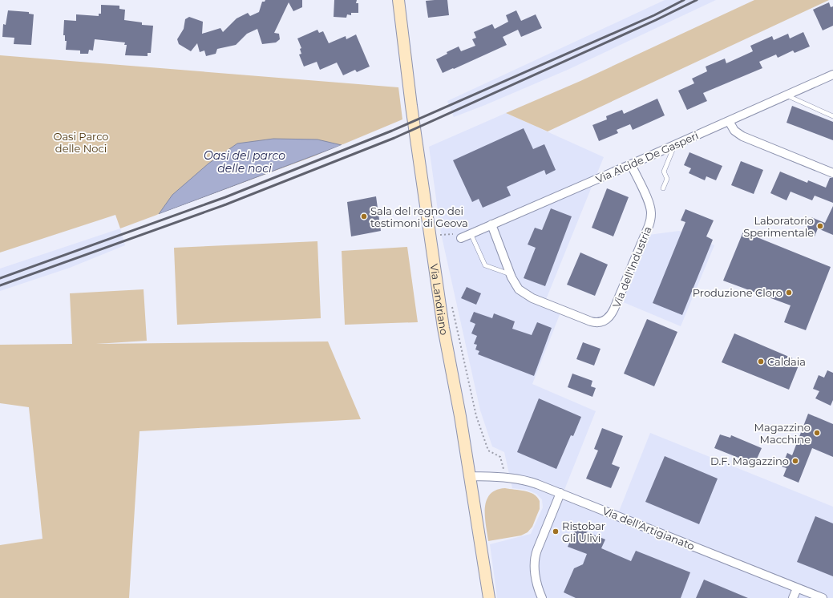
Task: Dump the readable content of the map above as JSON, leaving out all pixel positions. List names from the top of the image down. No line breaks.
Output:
{"streets":{"street":["Via Alcide De Gasperi","Via dell'Industria","Via Landriano","Via dell'Artigianato"]},"crossings":[["Via Alcide De Gasperi","Via dell'Industria"],["Via Landriano","Via dell'Artigianato"]],"water":["Oasi del parco delle noci"],"parks":["Oasi Parco delle Noci"],"places":["Sala del regno dei testimoni di Geova","Laboratorio Sperimentale","Produzione Cloro","Caldaia","Magazzino Macchine","D.F. Magazzino","Ristobar Gli Ulivi"]}
